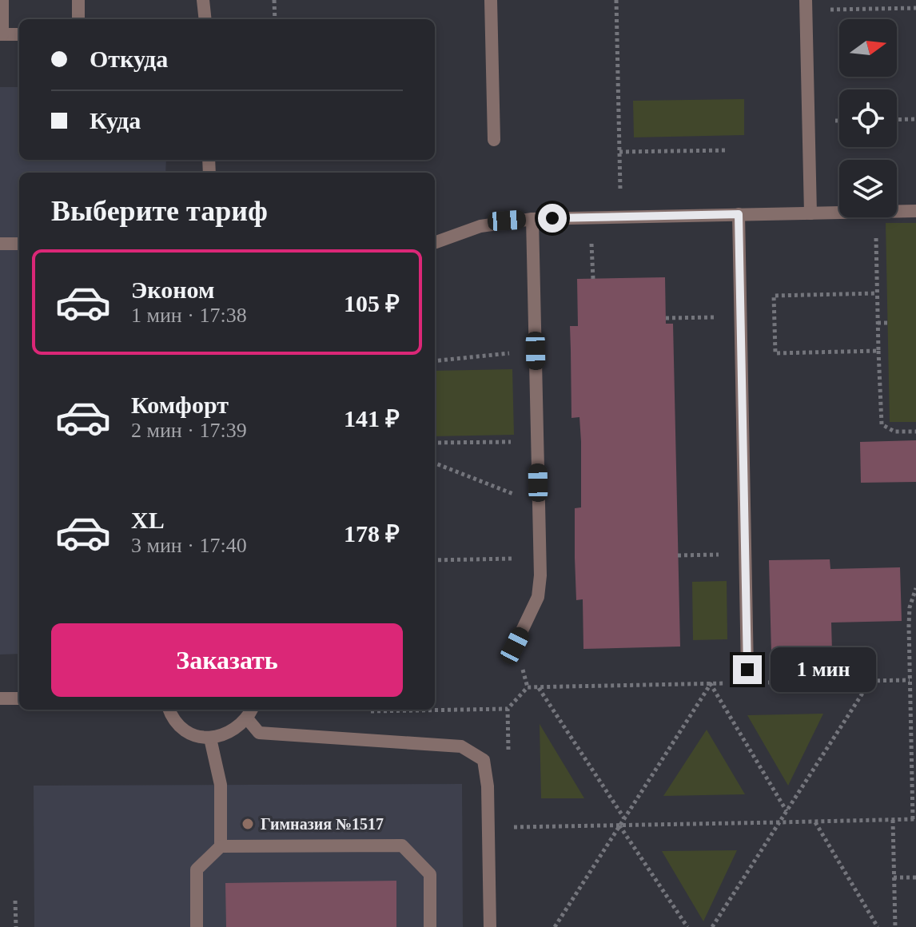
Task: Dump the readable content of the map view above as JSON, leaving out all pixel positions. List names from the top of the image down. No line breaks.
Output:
{"places":["Гимназия №1517"],"north":"right","page":{"banner":["Откуда","Куда"],"heading":"Выберите тариф","list":[{"name":"Эконом","note":"1 мин · 17:38","value":"105 ₽"},{"name":"Комфорт","note":"2 мин · 17:39","value":"141 ₽"},{"name":"XL","note":"3 мин · 17:40","value":"178 ₽"}],"buttons":"Заказать","bubble":"1 мин"}}
